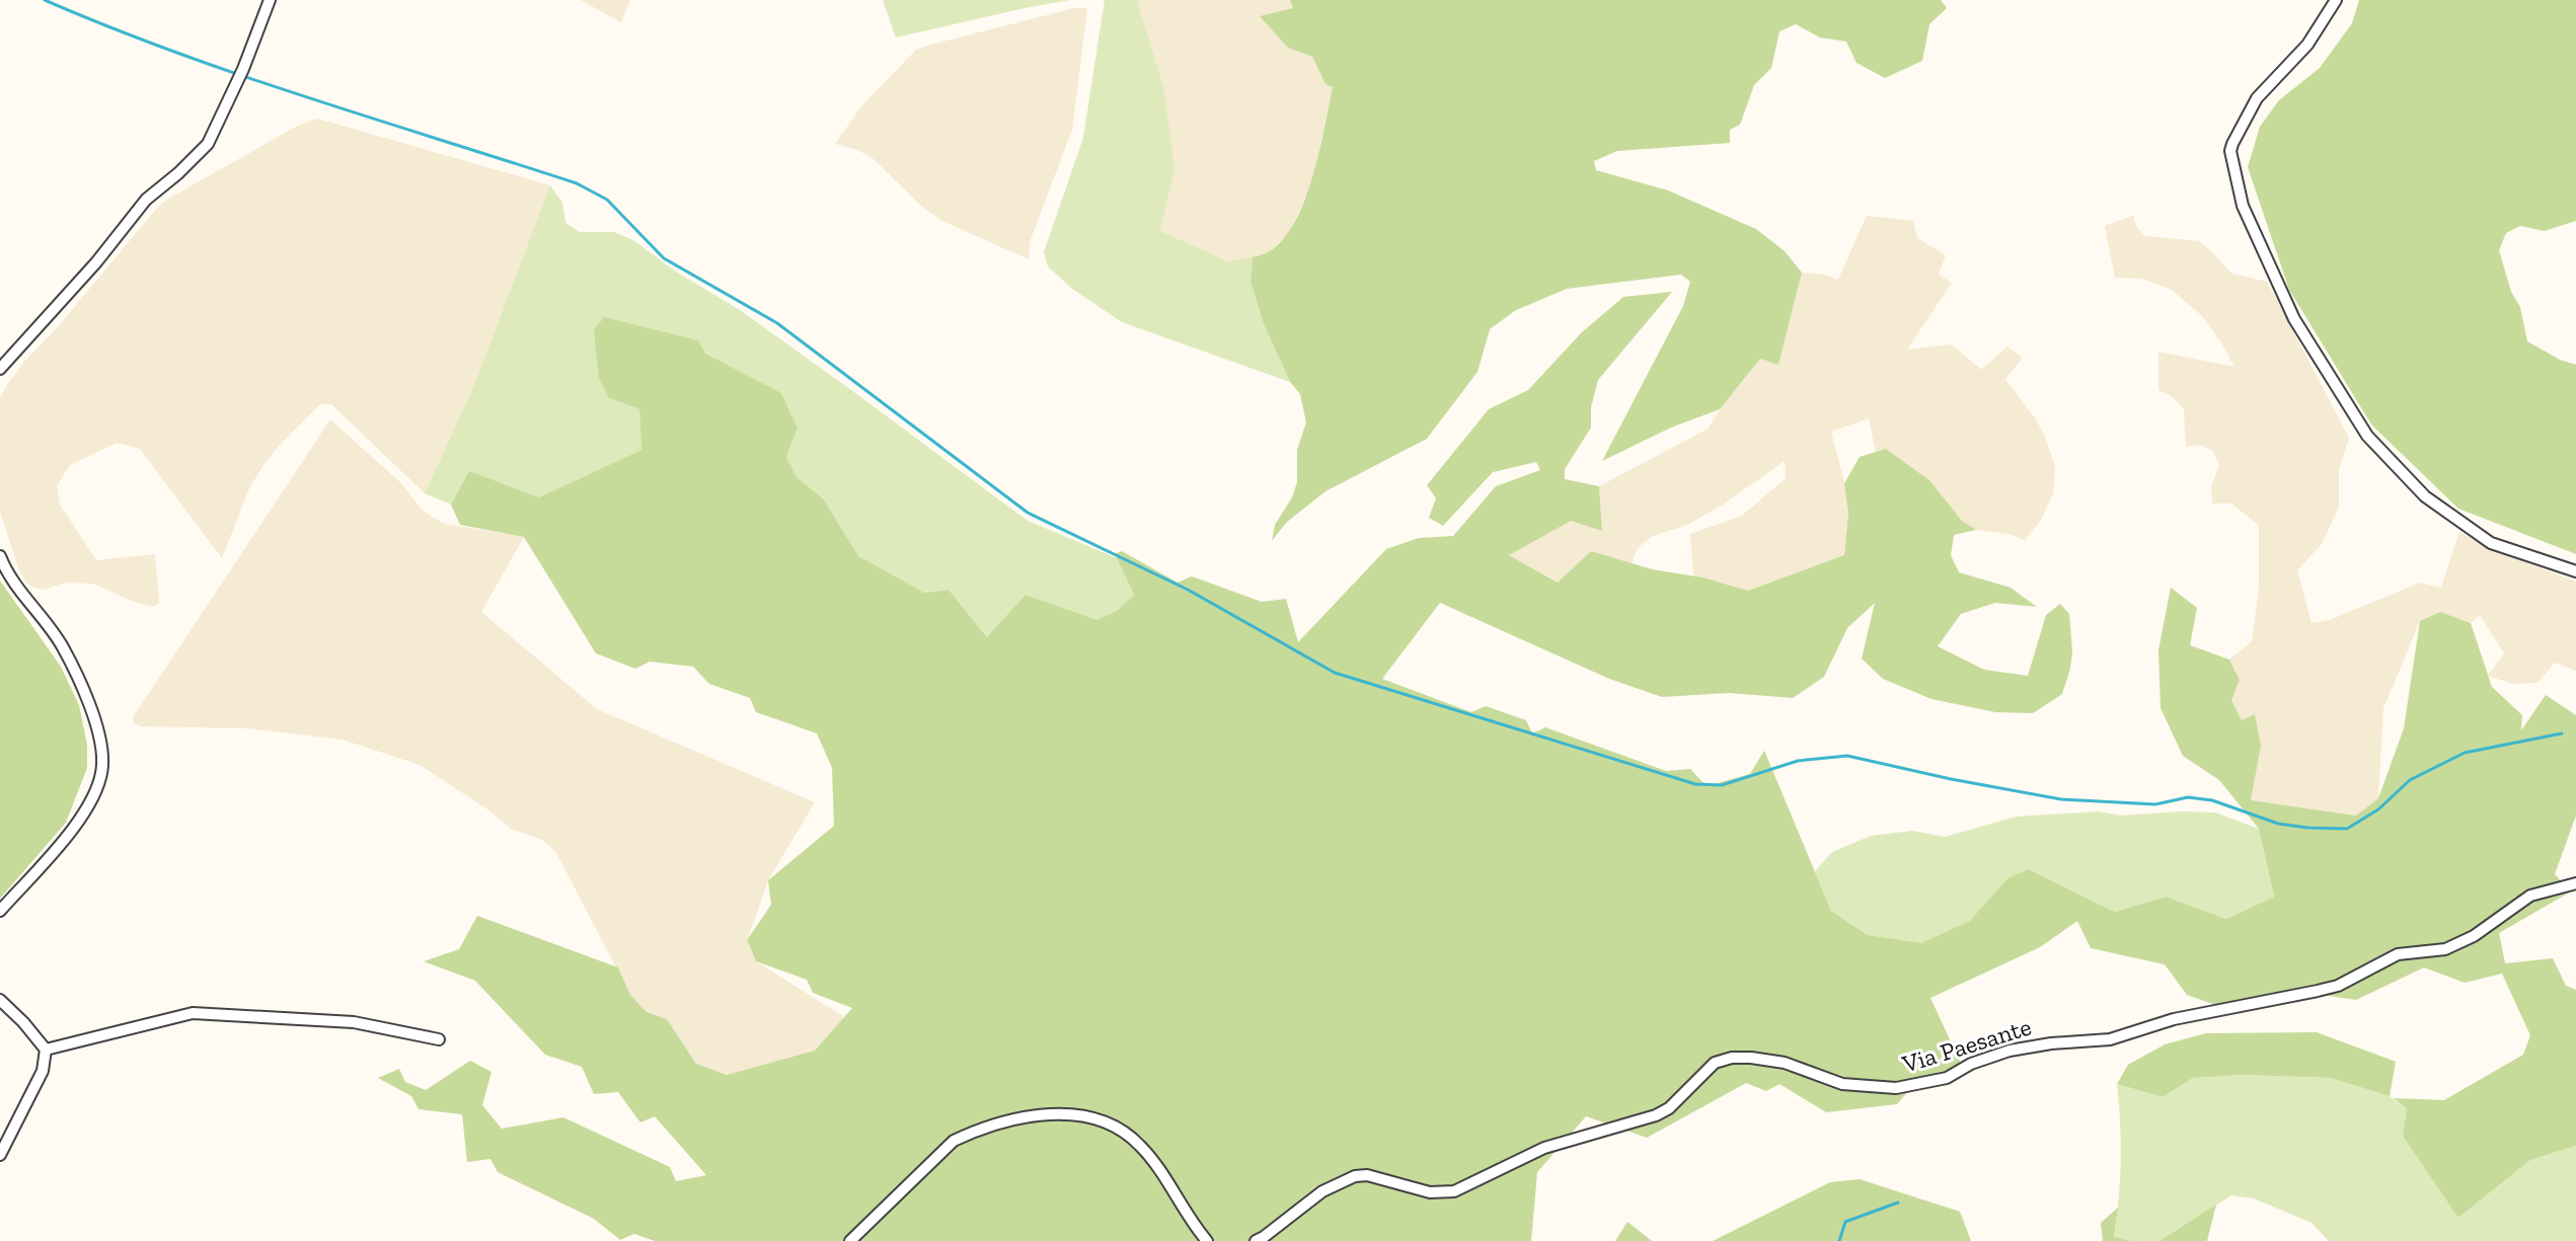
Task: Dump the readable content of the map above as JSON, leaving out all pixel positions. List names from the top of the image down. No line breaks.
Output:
{"streets":{"street":["Via Paesante"]}}
